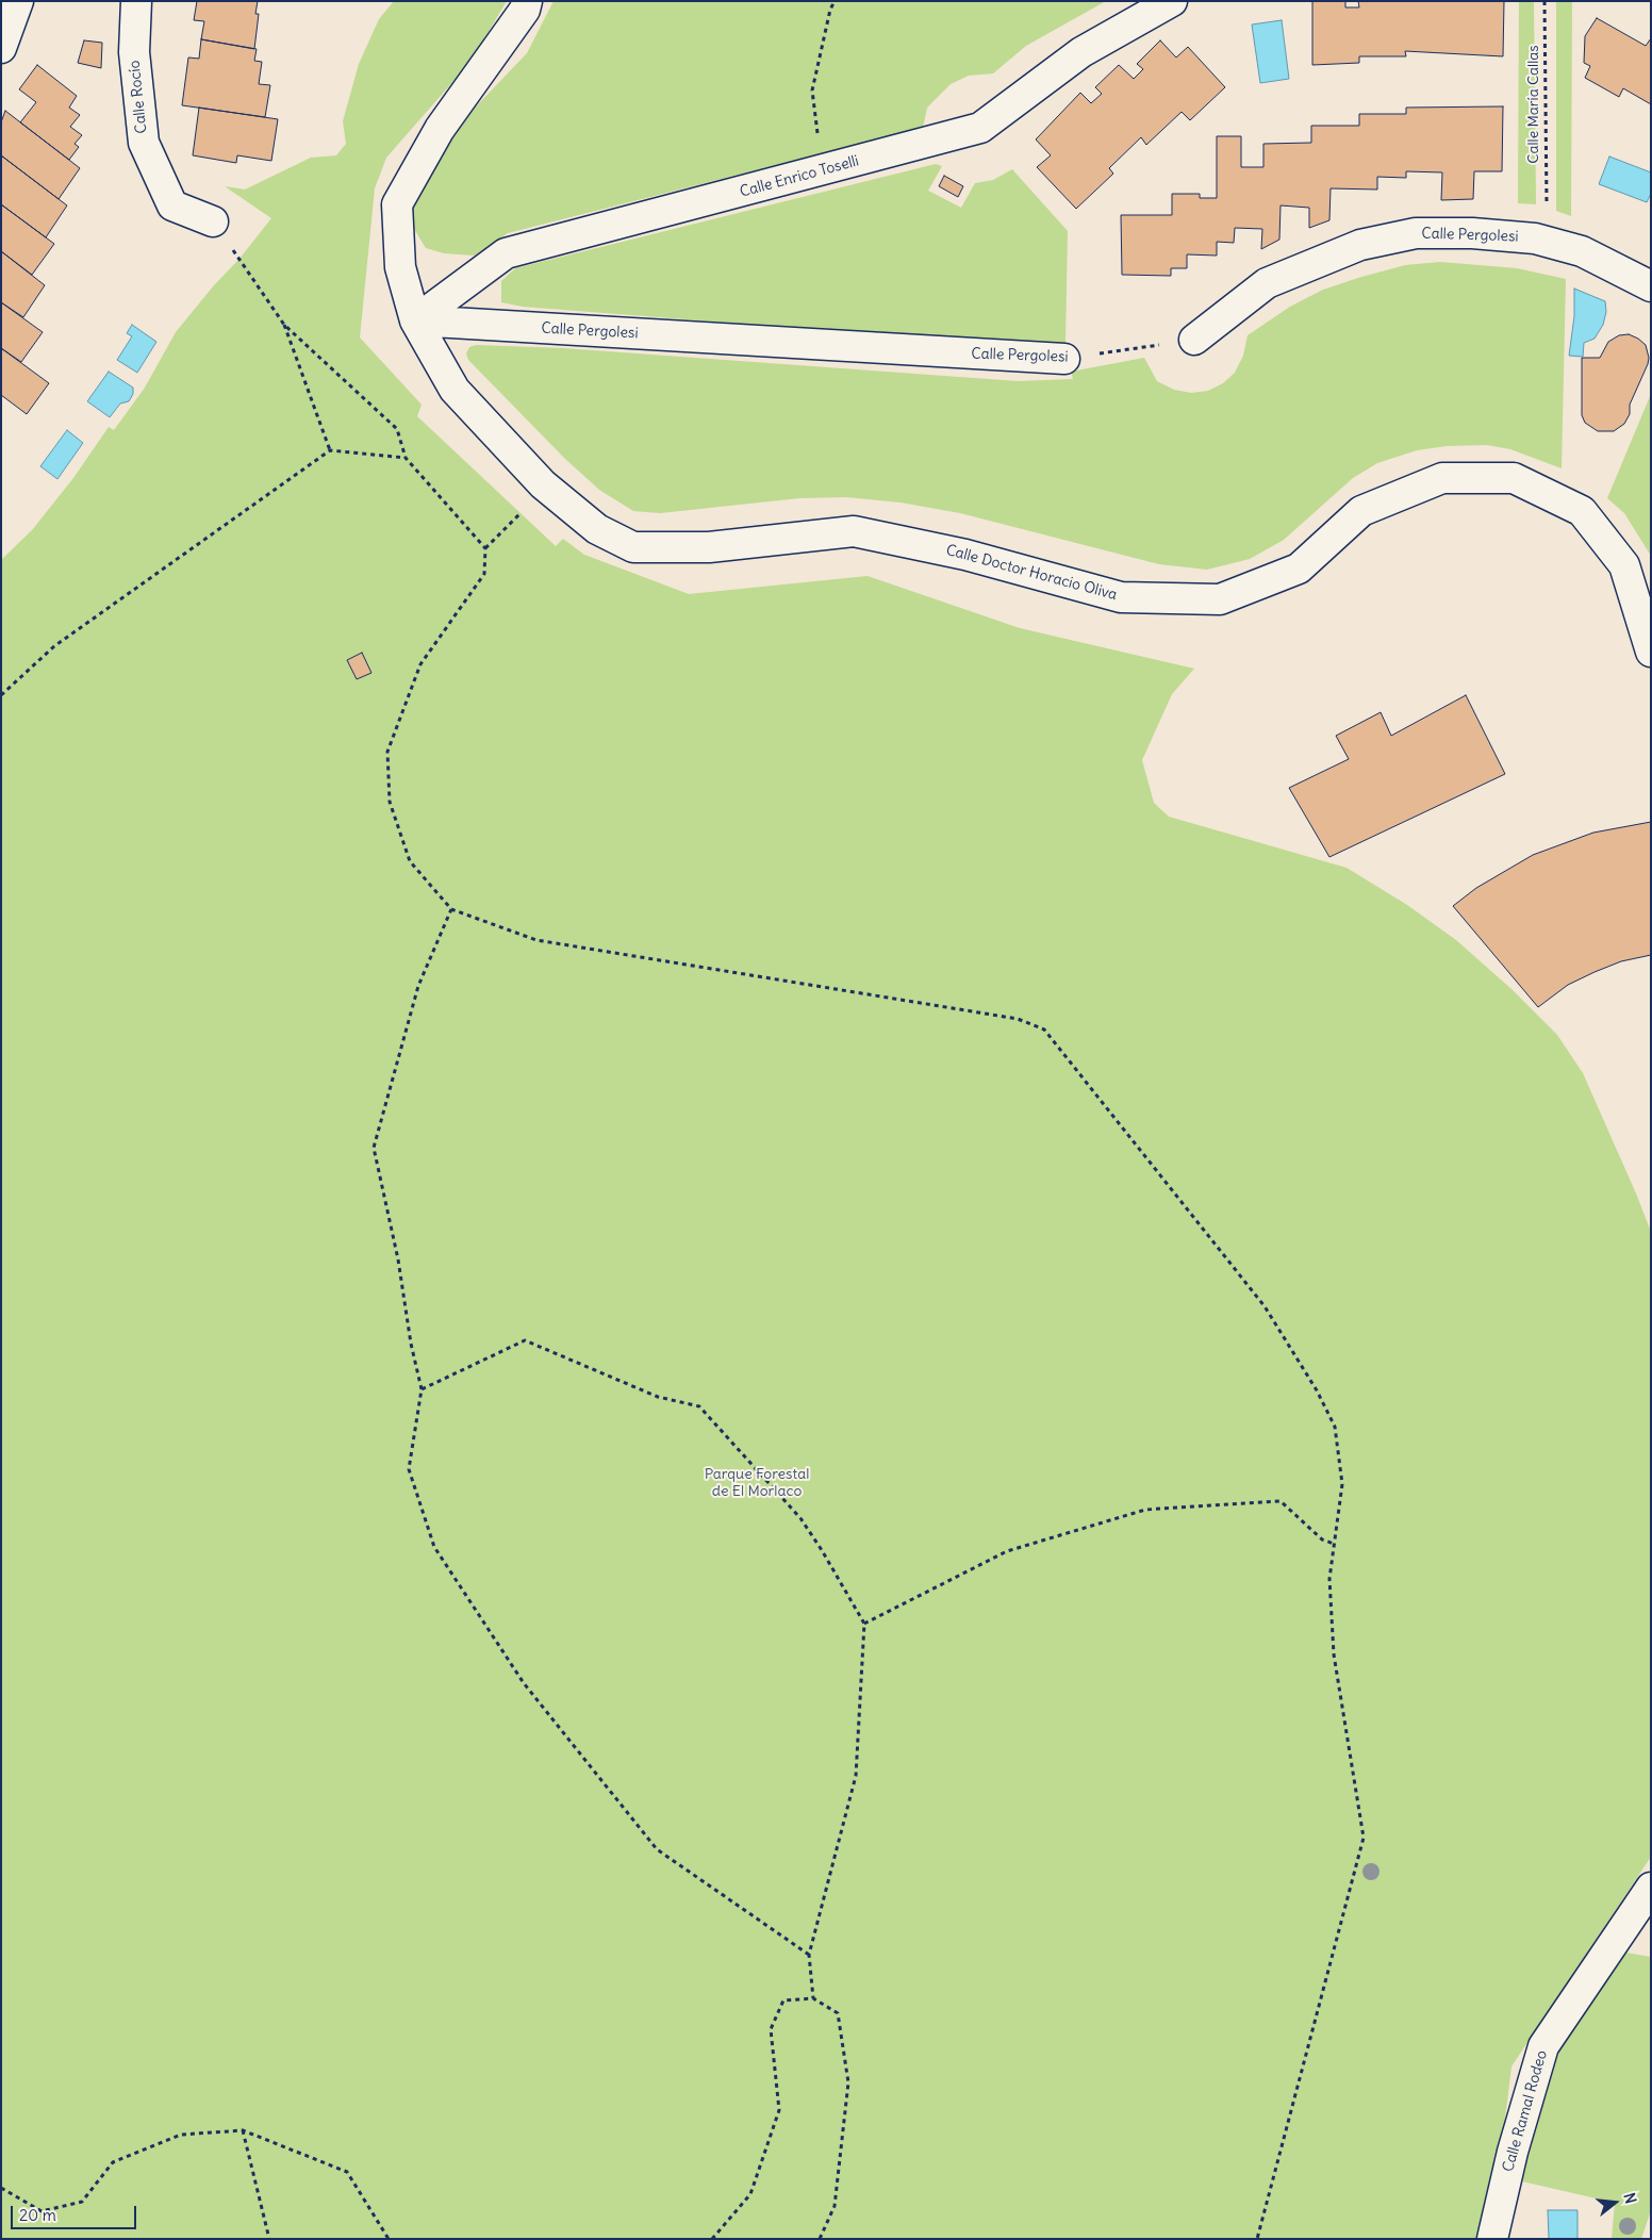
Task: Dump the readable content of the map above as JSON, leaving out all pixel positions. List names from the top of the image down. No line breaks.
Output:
{"streets":{"street":["Calle Rocío","Calle Enrico Toselli","Calle Pergolesi","Calle Doctor Horacio Oliva","Calle Ramal Rodeo"],"path":["Calle María Callas"]},"crossings":[["Calle Enrico Toselli","Calle Pergolesi"],["Calle Enrico Toselli","Calle Doctor Horacio Oliva"],["Calle Pergolesi","Calle Doctor Horacio Oliva"]],"parks":["Parque Forestal de El Morlaco"],"scale_bar":"20 m","north":"right"}
